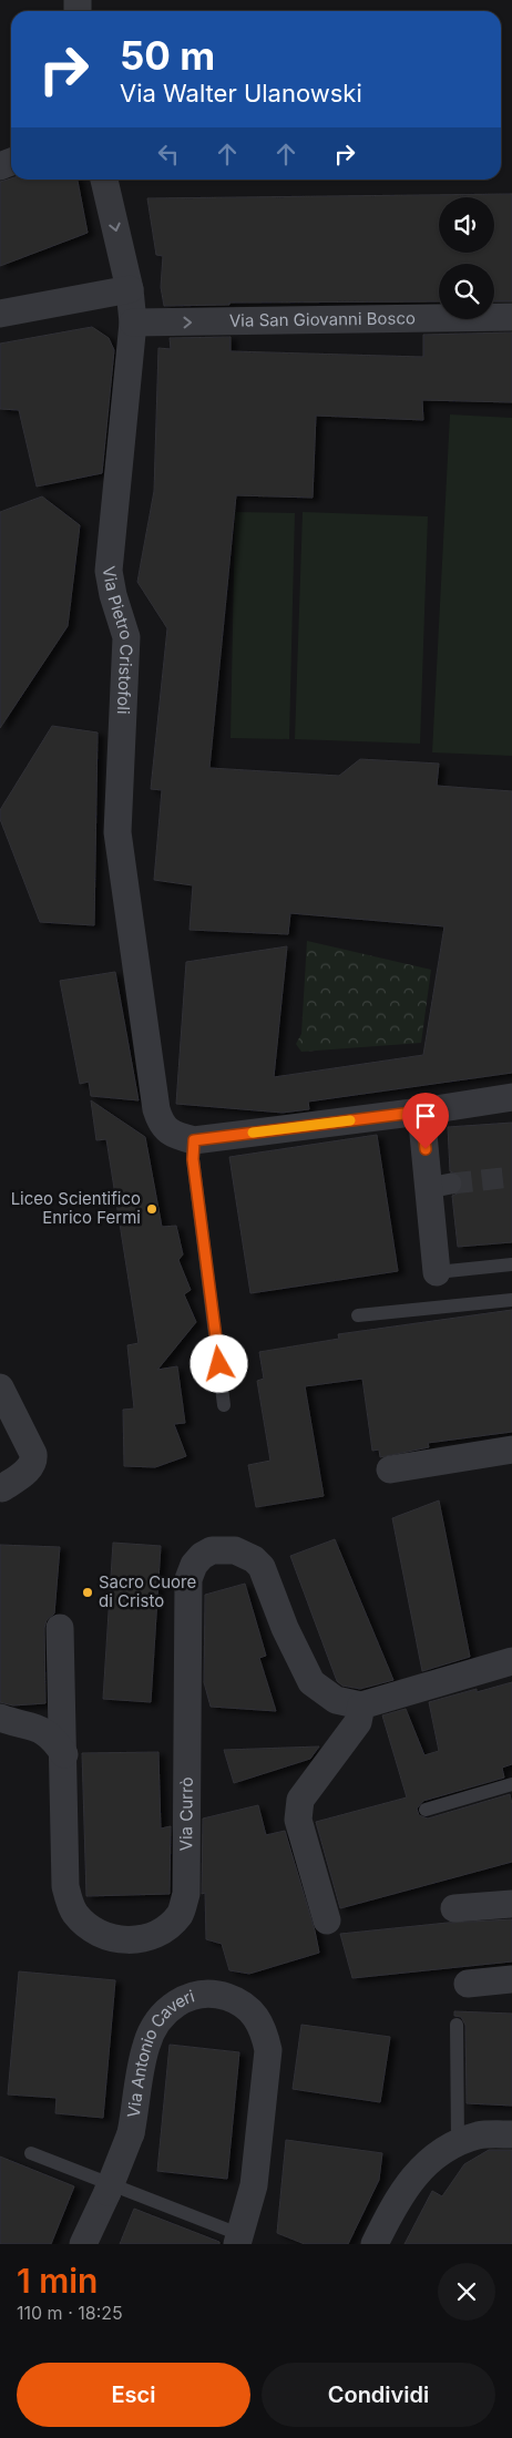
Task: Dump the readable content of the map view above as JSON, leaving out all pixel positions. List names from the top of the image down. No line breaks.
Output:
{"streets":{"street":["Via San Giovanni Bosco","Via Pietro Cristofoli","Via Currò","Via Antonio Caveri"]},"crossings":[["Via San Giovanni Bosco","Via Pietro Cristofoli"]],"one_way":["Via San Giovanni Bosco"],"places":["Liceo Scientifico Enrico Fermi","Sacro Cuore di Cristo"],"page":{"turn":["50 m","Via Walter Ulanowski"],"heading":["1 min","110 m · 18:25"],"buttons":["Esci","Condividi"]}}
